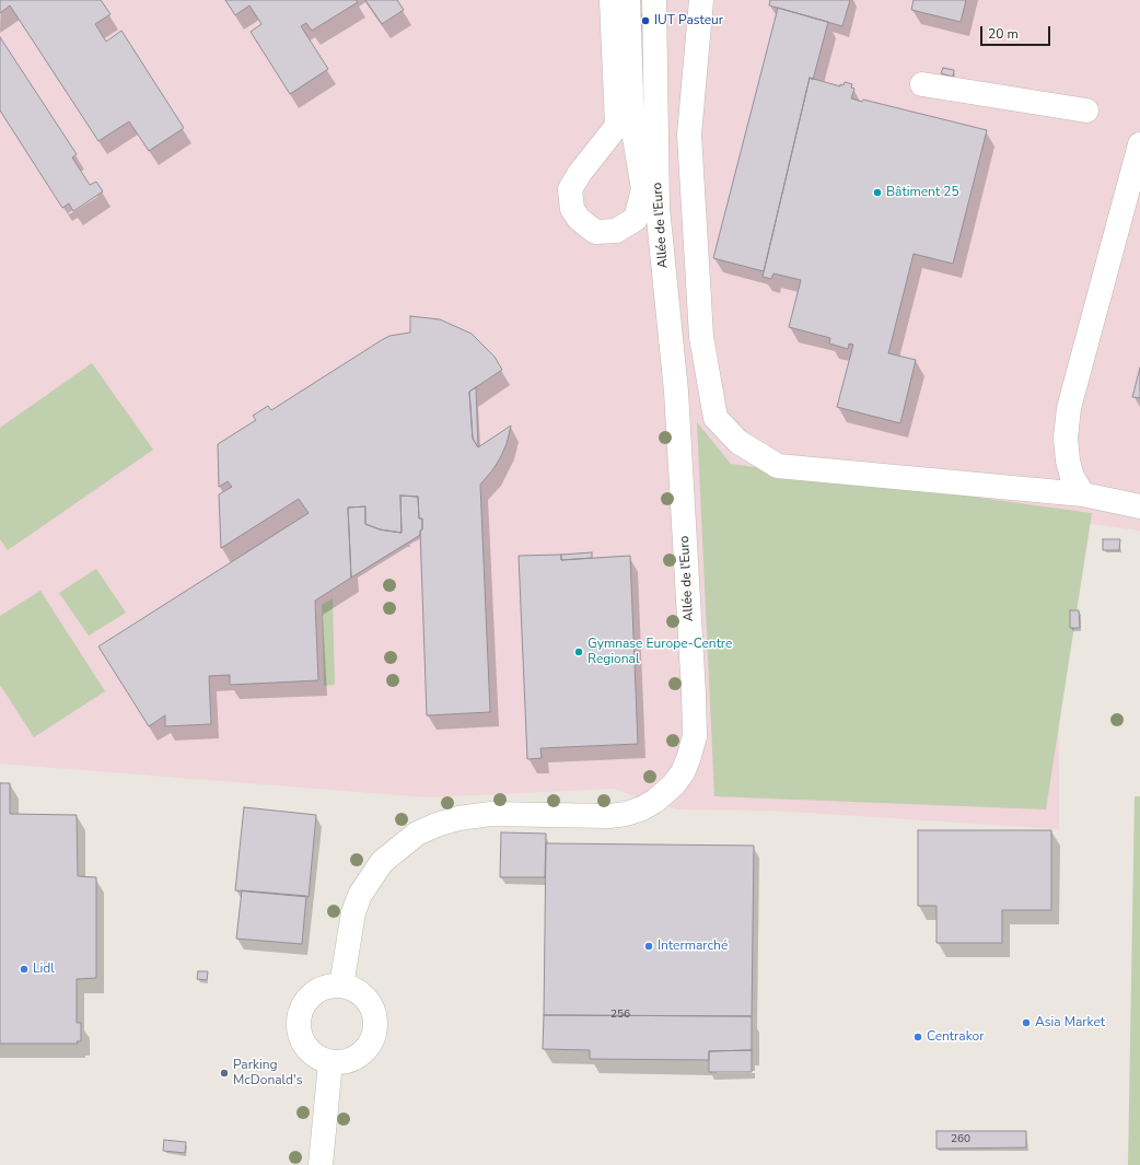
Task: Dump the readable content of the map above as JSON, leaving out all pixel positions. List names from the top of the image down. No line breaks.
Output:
{"streets":{"street":["Allée de l'Euro"]},"places":["IUT Pasteur","Bâtiment 25","Gymnase Europe-Centre Regional","Intermarché","Lidl","Asia Market","Centrakor","Parking McDonald's"],"house_numbers":["256","260"],"scale_bar":"20 m"}
